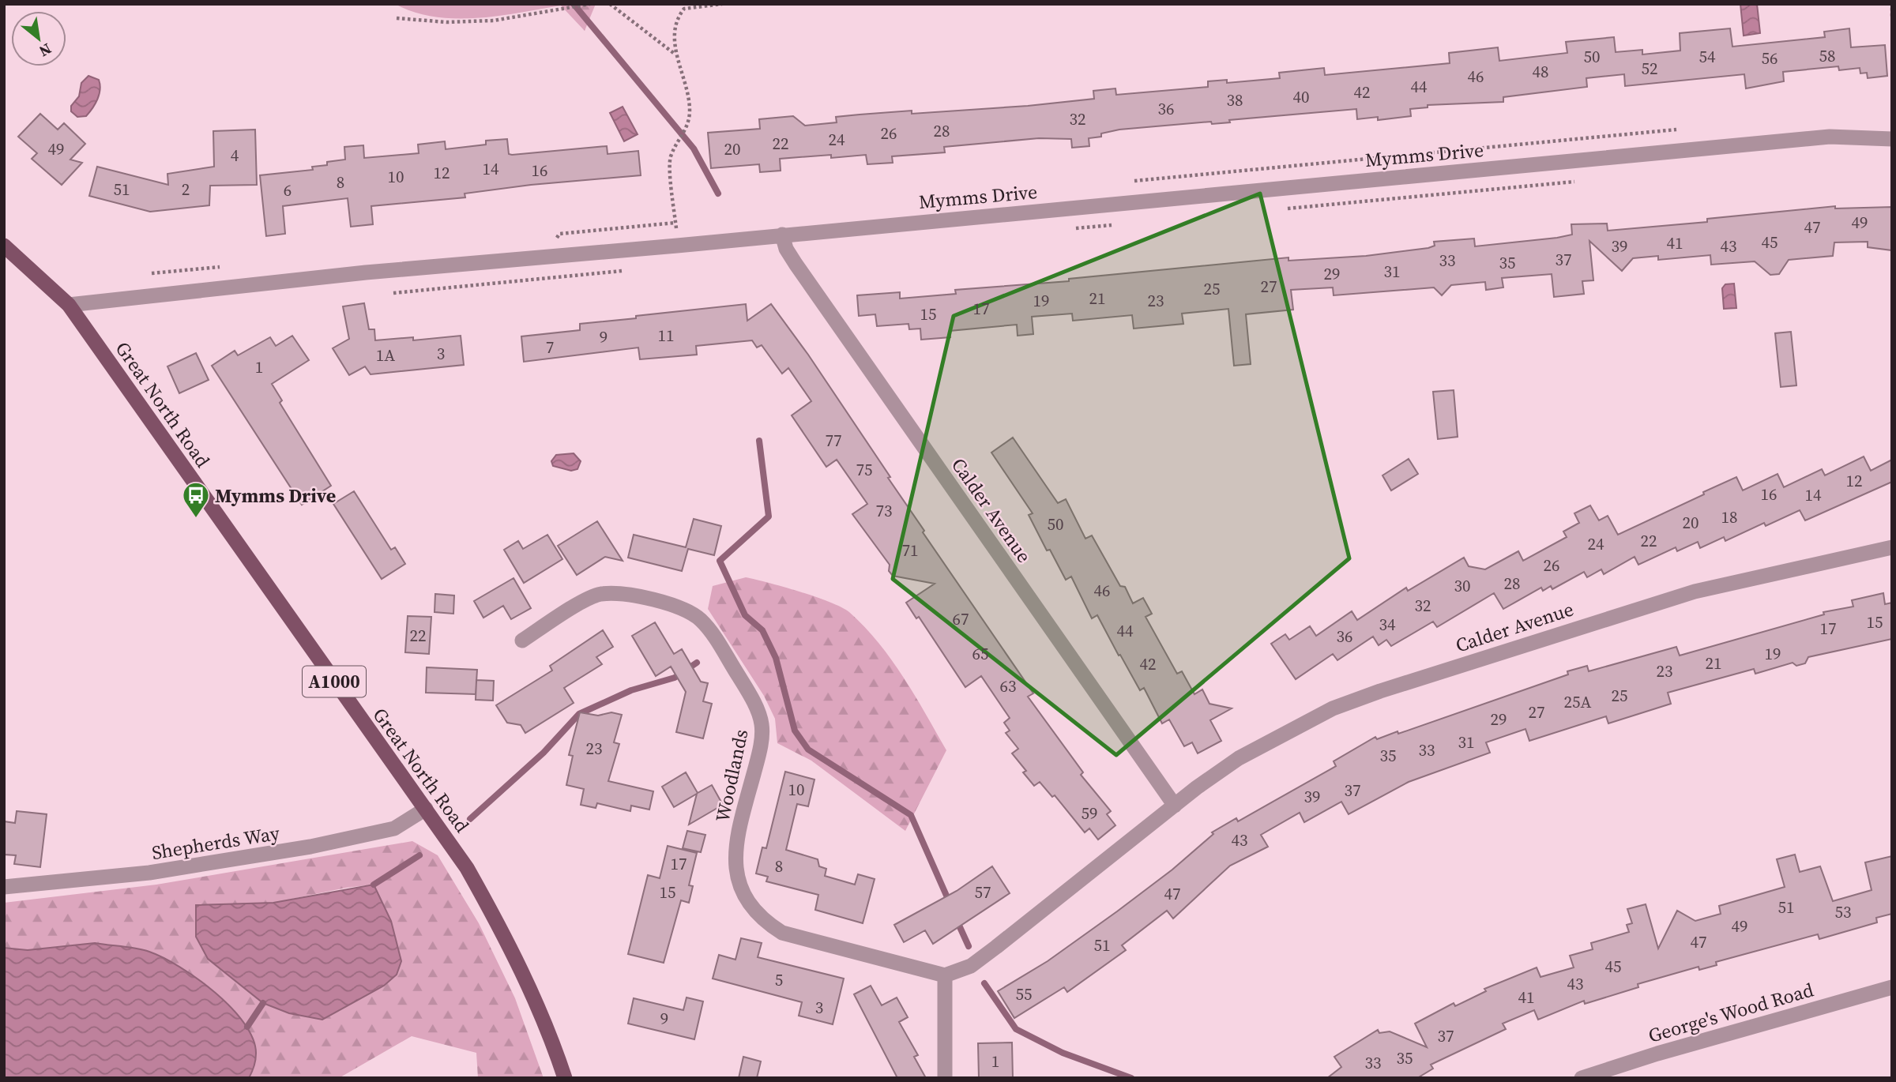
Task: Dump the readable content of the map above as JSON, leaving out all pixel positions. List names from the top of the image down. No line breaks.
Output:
{"streets":{"main road":["Great North Road","A1000"],"street":["Mymms Drive","Calder Avenue","Woodlands","Shepherds Way","George's Wood Road"]},"crossings":[["Mymms Drive","Great North Road"],["Mymms Drive","Calder Avenue"],["Great North Road","Shepherds Way"],["Calder Avenue","Woodlands"]],"places":{"bus stop":["Mymms Drive"]},"house_numbers":["58","50","54","56","52","48","46","44","42","40","38","36","32","28","26","24","22","49","20","4","14","16","12","10","8","51","2","6","49","47","45","41","39","43","37","33","35","31","29","27","25","21","19","23","17","15","11","9","7","3","1A","1","77","75","12","16","14","73","18","20","50","22","24","71","26","28","30","46","32","67","15","34","17","44","22","36","65","19","21","42","23","63","25","25A","27","29","31","23","33","35","10","37","39","59","43","17","8","15","57","47","51","53","49","47","51","45","5","43","55","41","3","9","37","35","1","33"],"north":"bottom right"}
